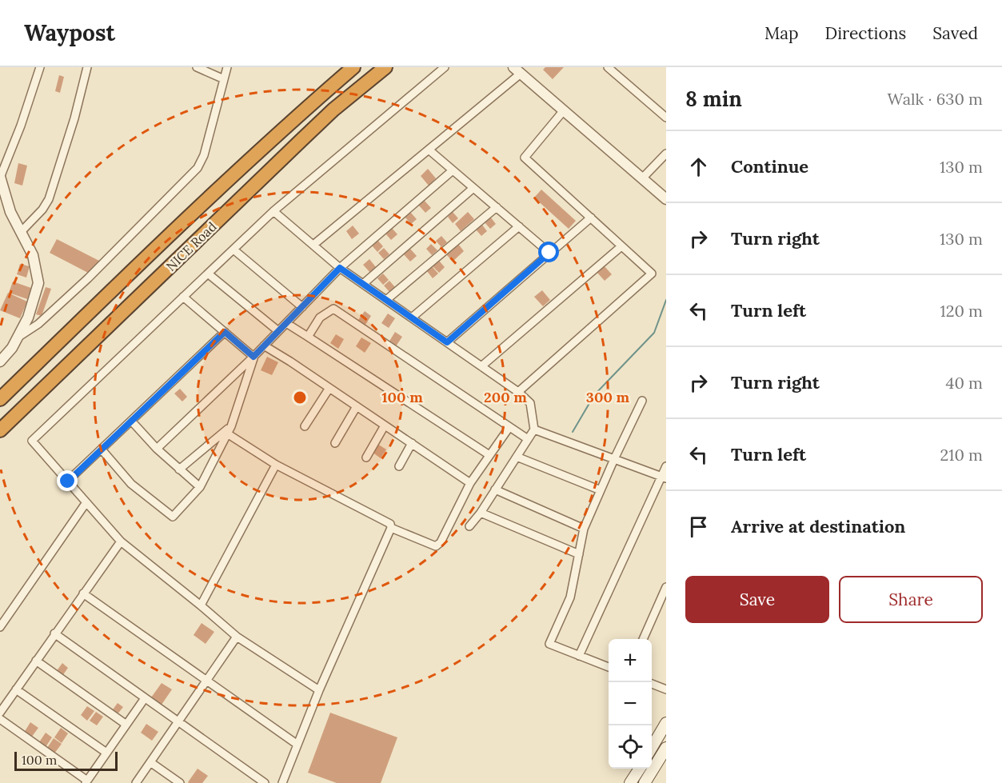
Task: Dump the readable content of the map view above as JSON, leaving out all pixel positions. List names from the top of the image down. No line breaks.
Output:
{"streets":{"highway":["NICE Road"]},"scale_bar":"100 m","page":{"header":"Waypost","nav":["Map","Directions","Saved"],"heading":["8 min","Walk · 630 m"],"list":[["Continue","130 m"],["Turn right","130 m"],["Turn left","120 m"],["Turn right","40 m"],["Turn left","210 m"],"Arrive at destination"],"buttons":["Save","Share"],"map_buttons":["+","−"],"scale":"100 m"},"rings":["100 m","200 m","300 m"]}
